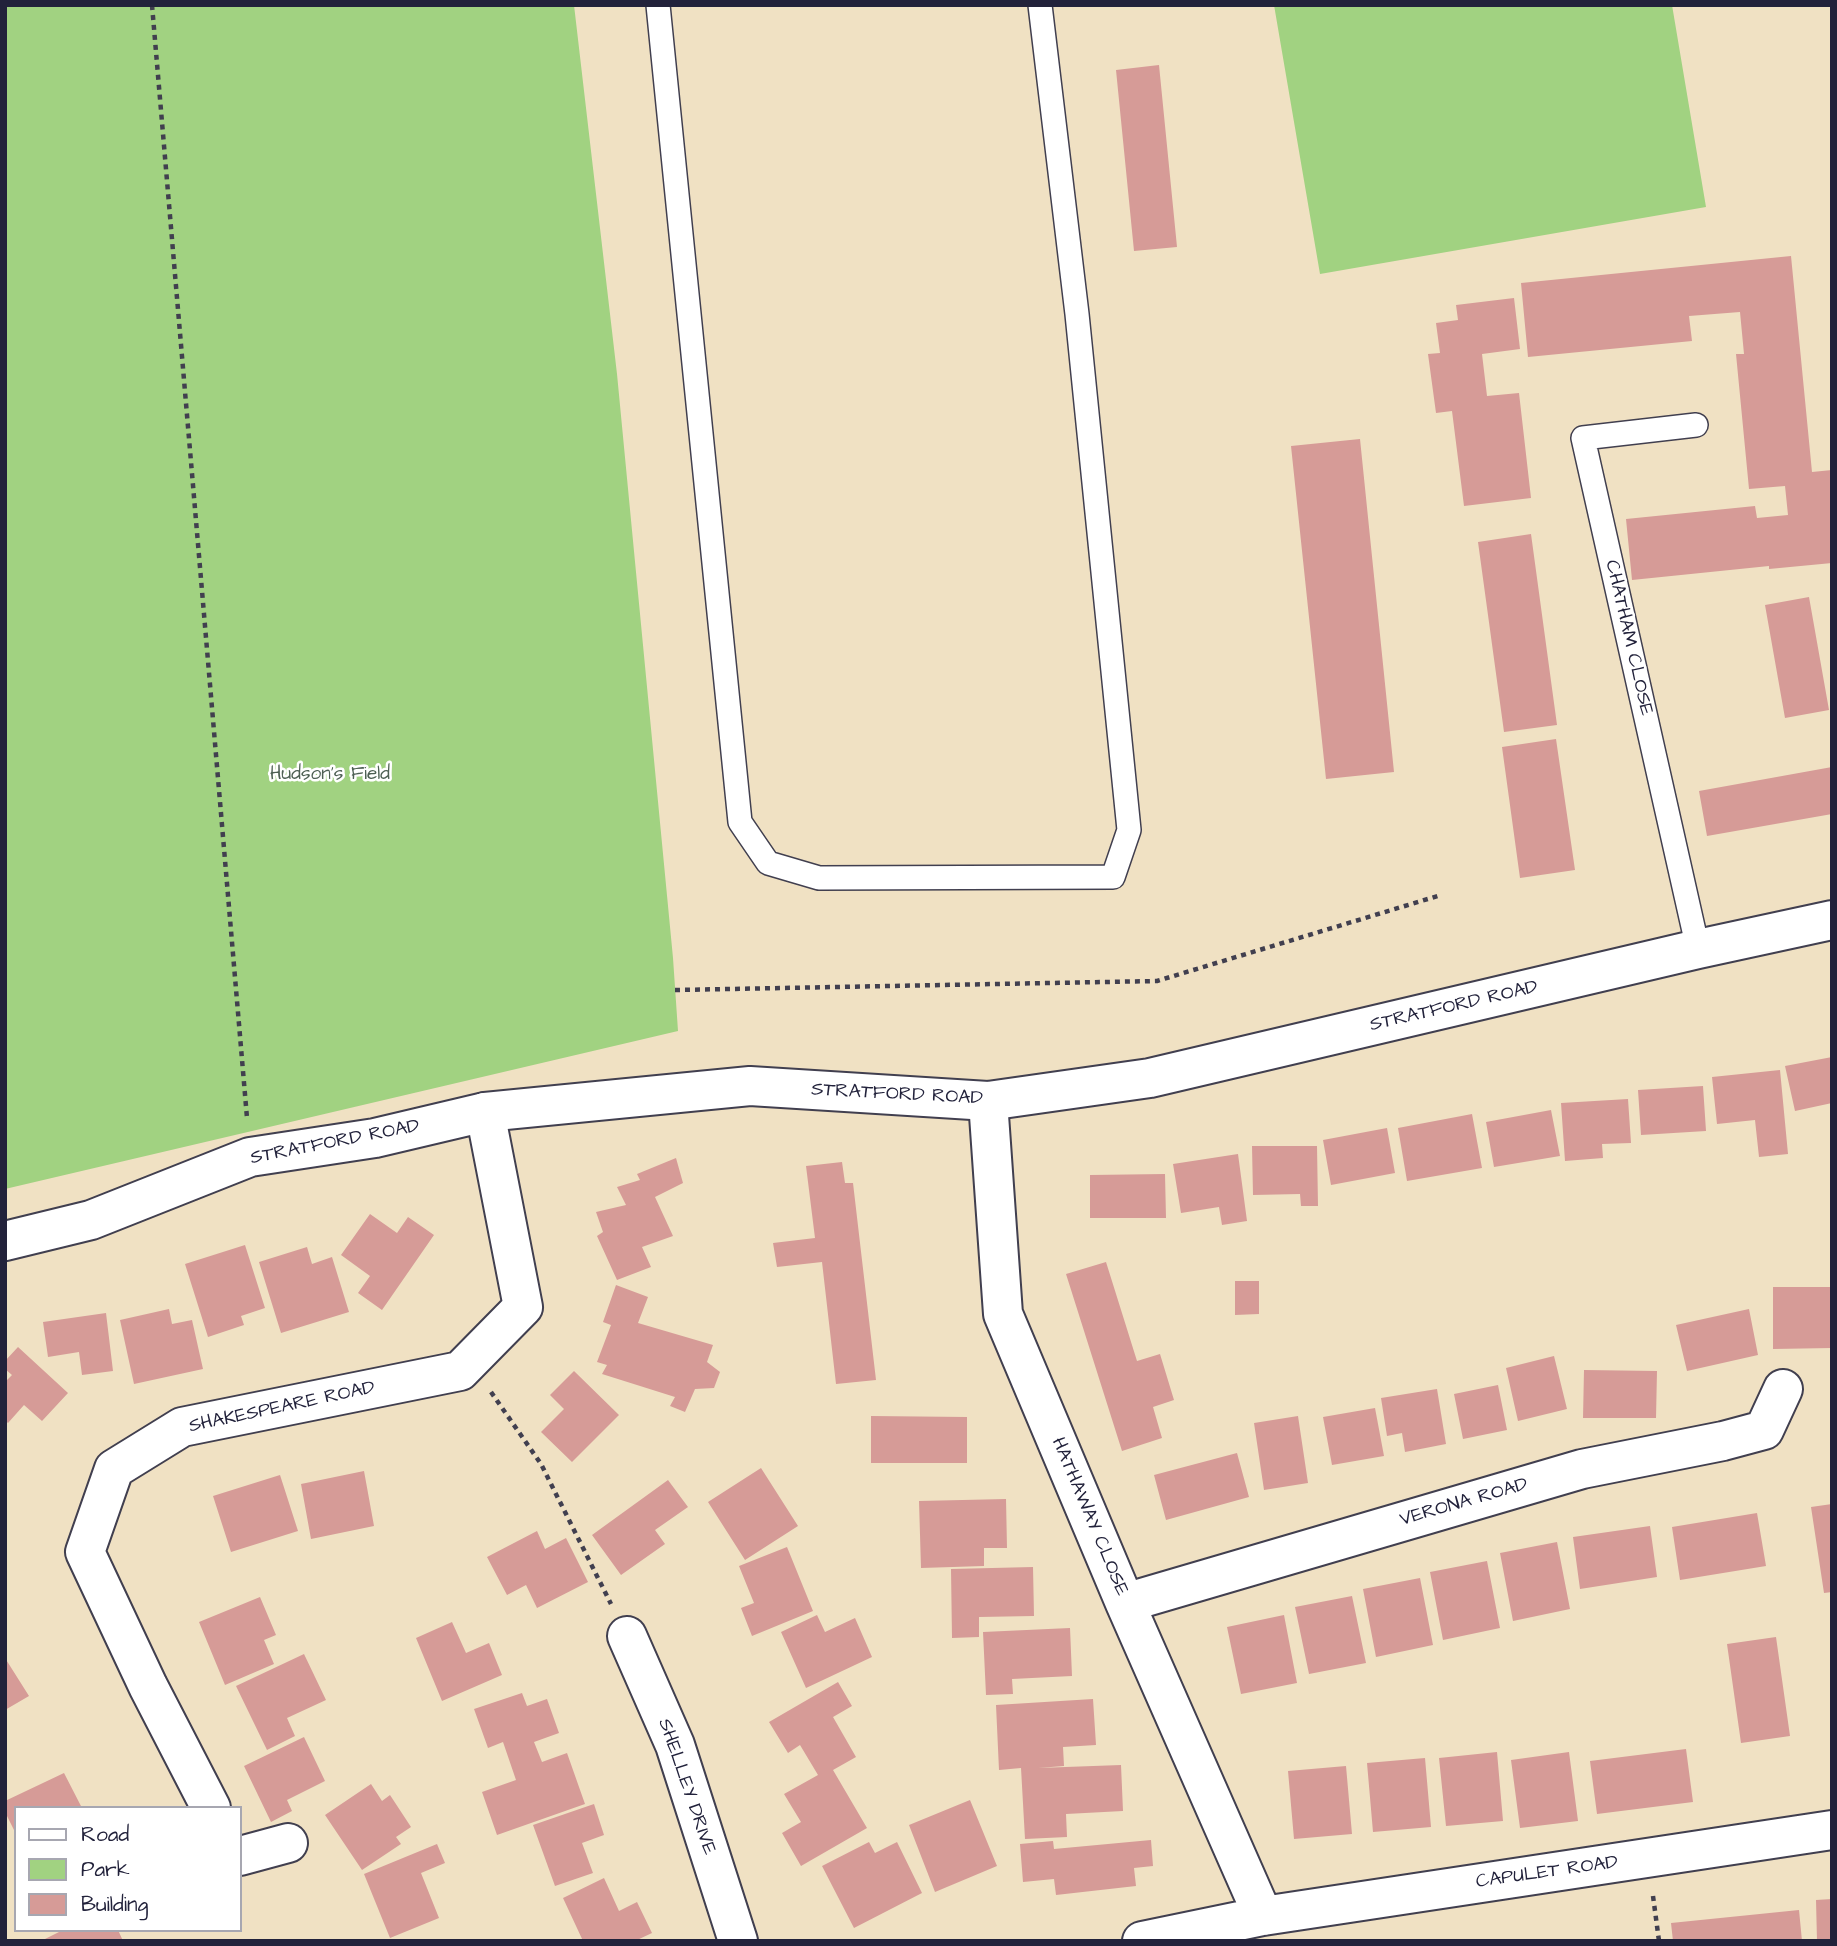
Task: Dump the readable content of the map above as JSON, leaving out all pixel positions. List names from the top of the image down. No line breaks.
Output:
{"streets":{"street":["STRATFORD ROAD","SHAKESPEARE ROAD","VERONA ROAD","HATHAWAY CLOSE","SHELLEY DRIVE","CAPULET ROAD"],"lane":["CHATHAM CLOSE"]},"crossings":[["CHATHAM CLOSE","STRATFORD ROAD"],["STRATFORD ROAD","SHAKESPEARE ROAD"],["STRATFORD ROAD","HATHAWAY CLOSE"],["VERONA ROAD","HATHAWAY CLOSE"],["HATHAWAY CLOSE","CAPULET ROAD"]],"parks":["Hudson's Field"],"legend":["Road","Park","Building"]}
